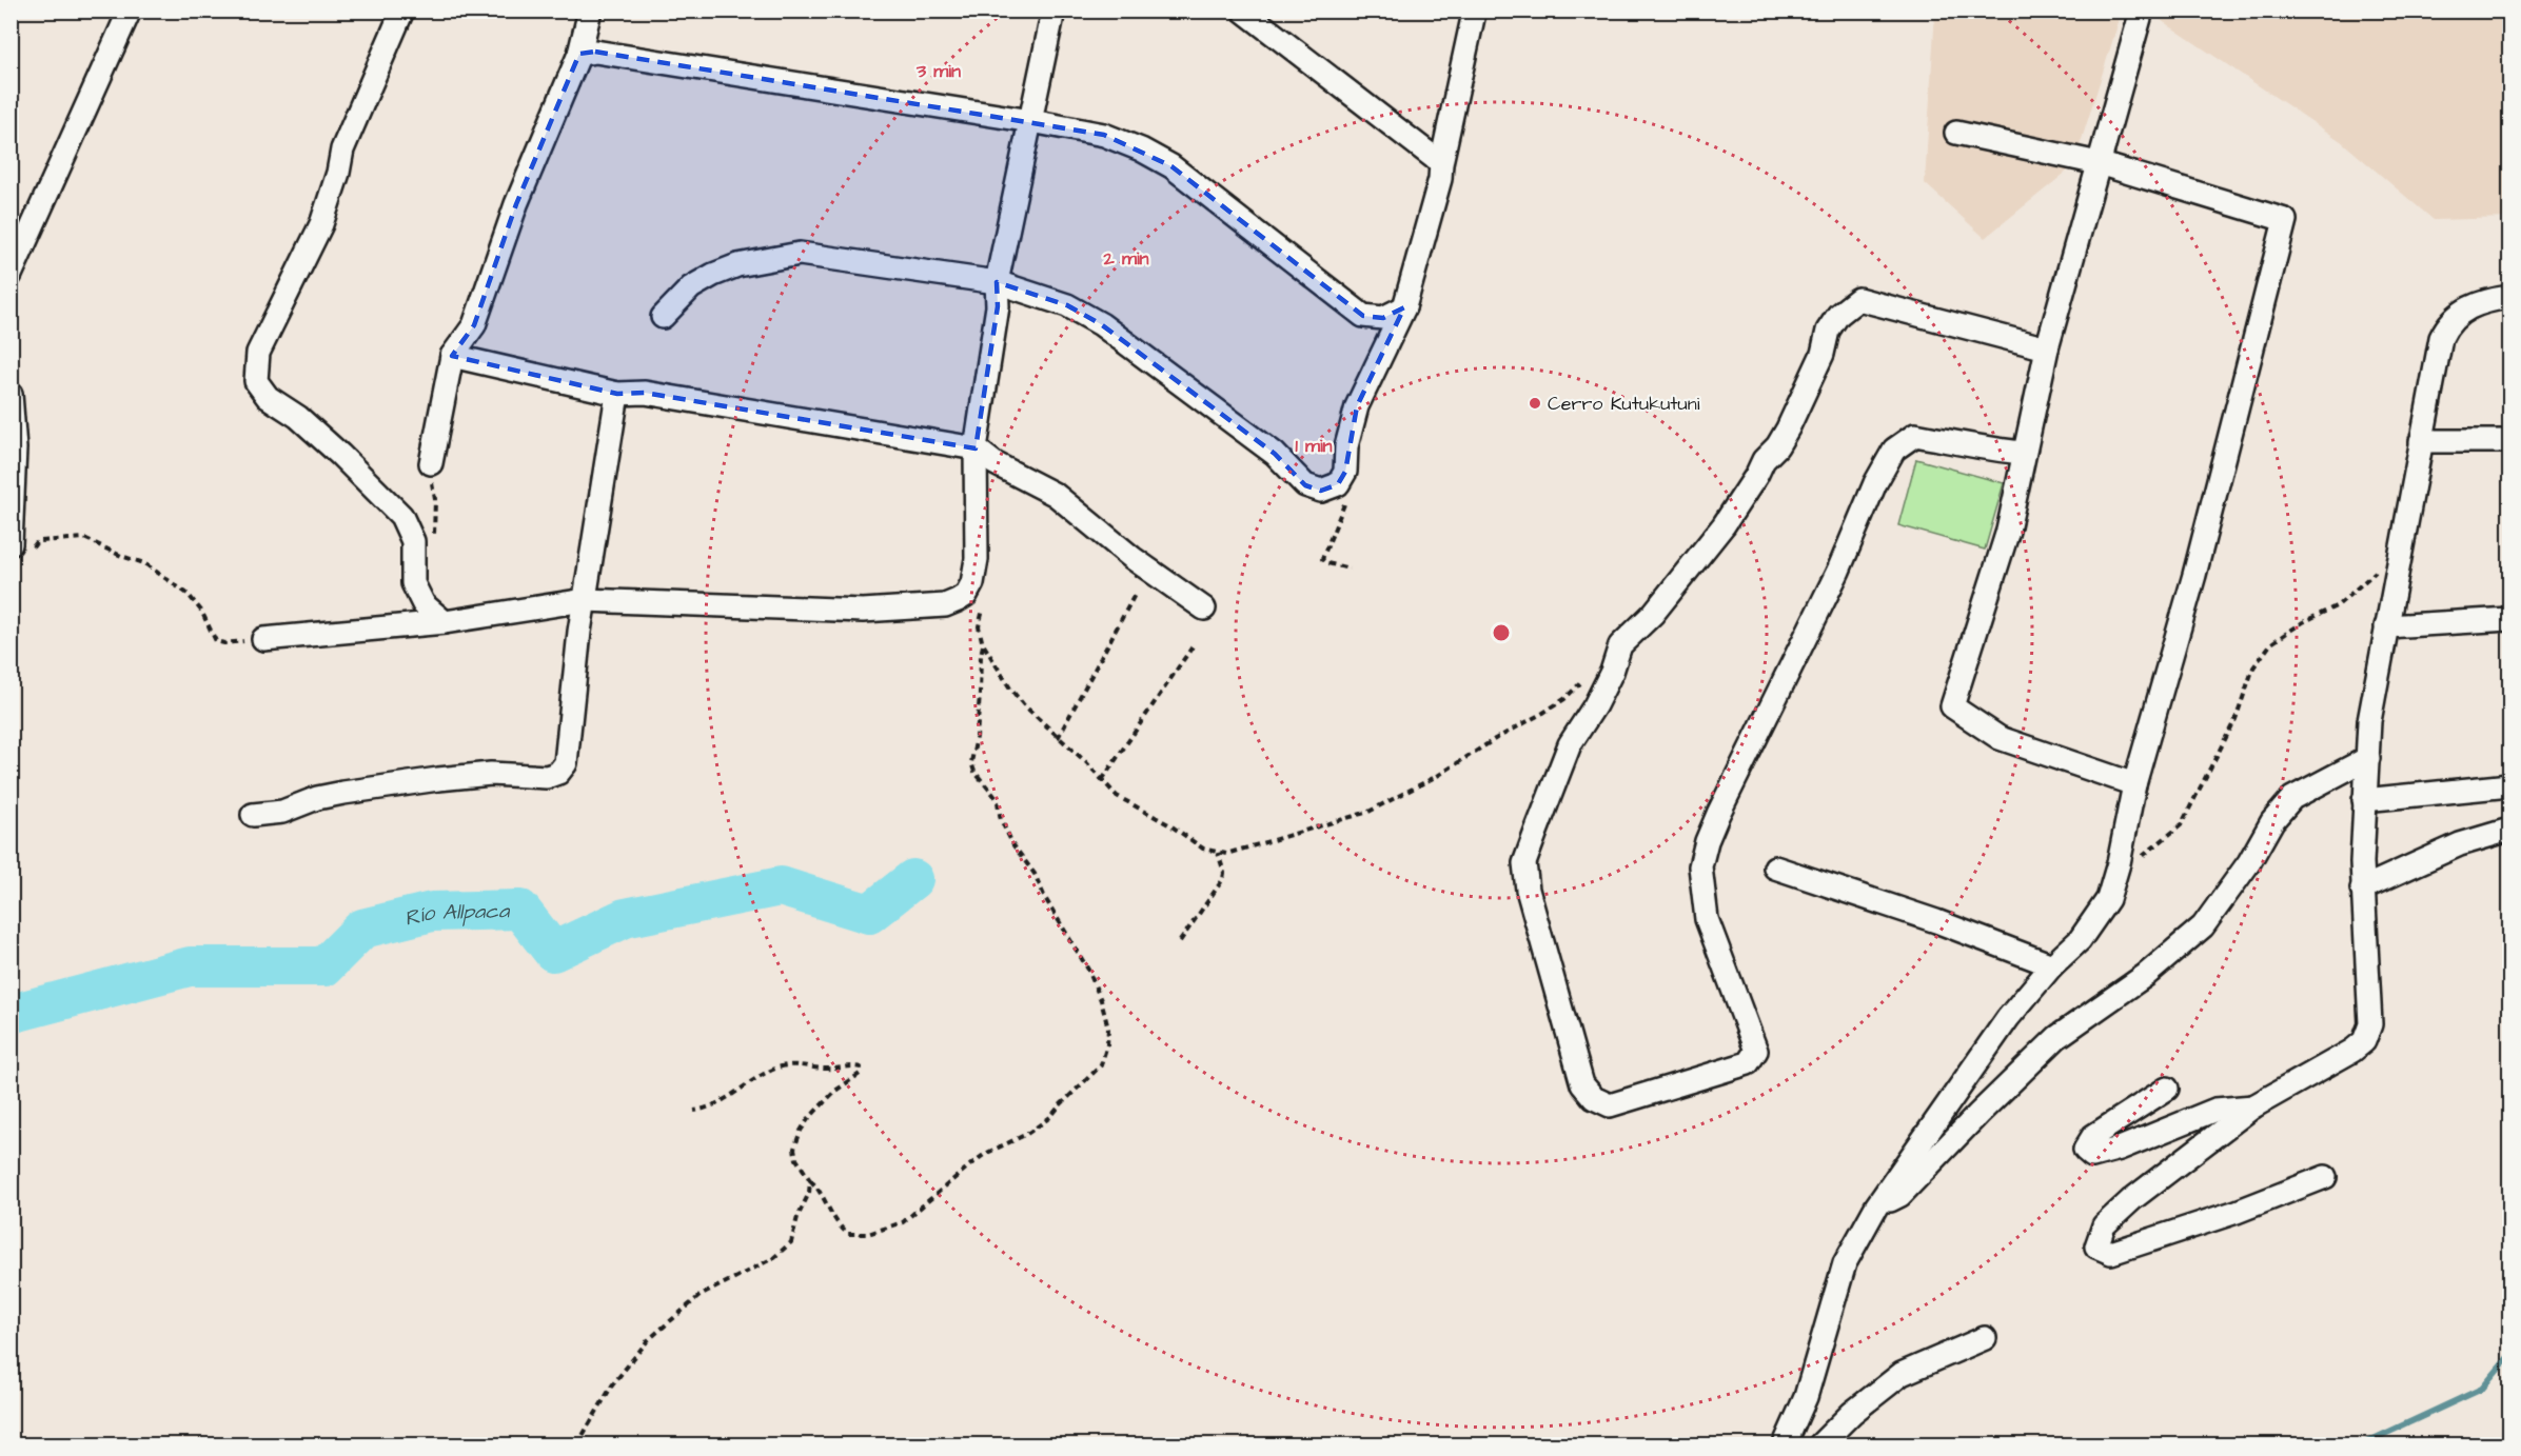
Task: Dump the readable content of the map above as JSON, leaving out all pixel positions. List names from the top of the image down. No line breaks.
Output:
{"water":["Río Allpaca"],"places":["Cerro Kutukutuni"],"rings":["3 min","2 min","1 min"]}
